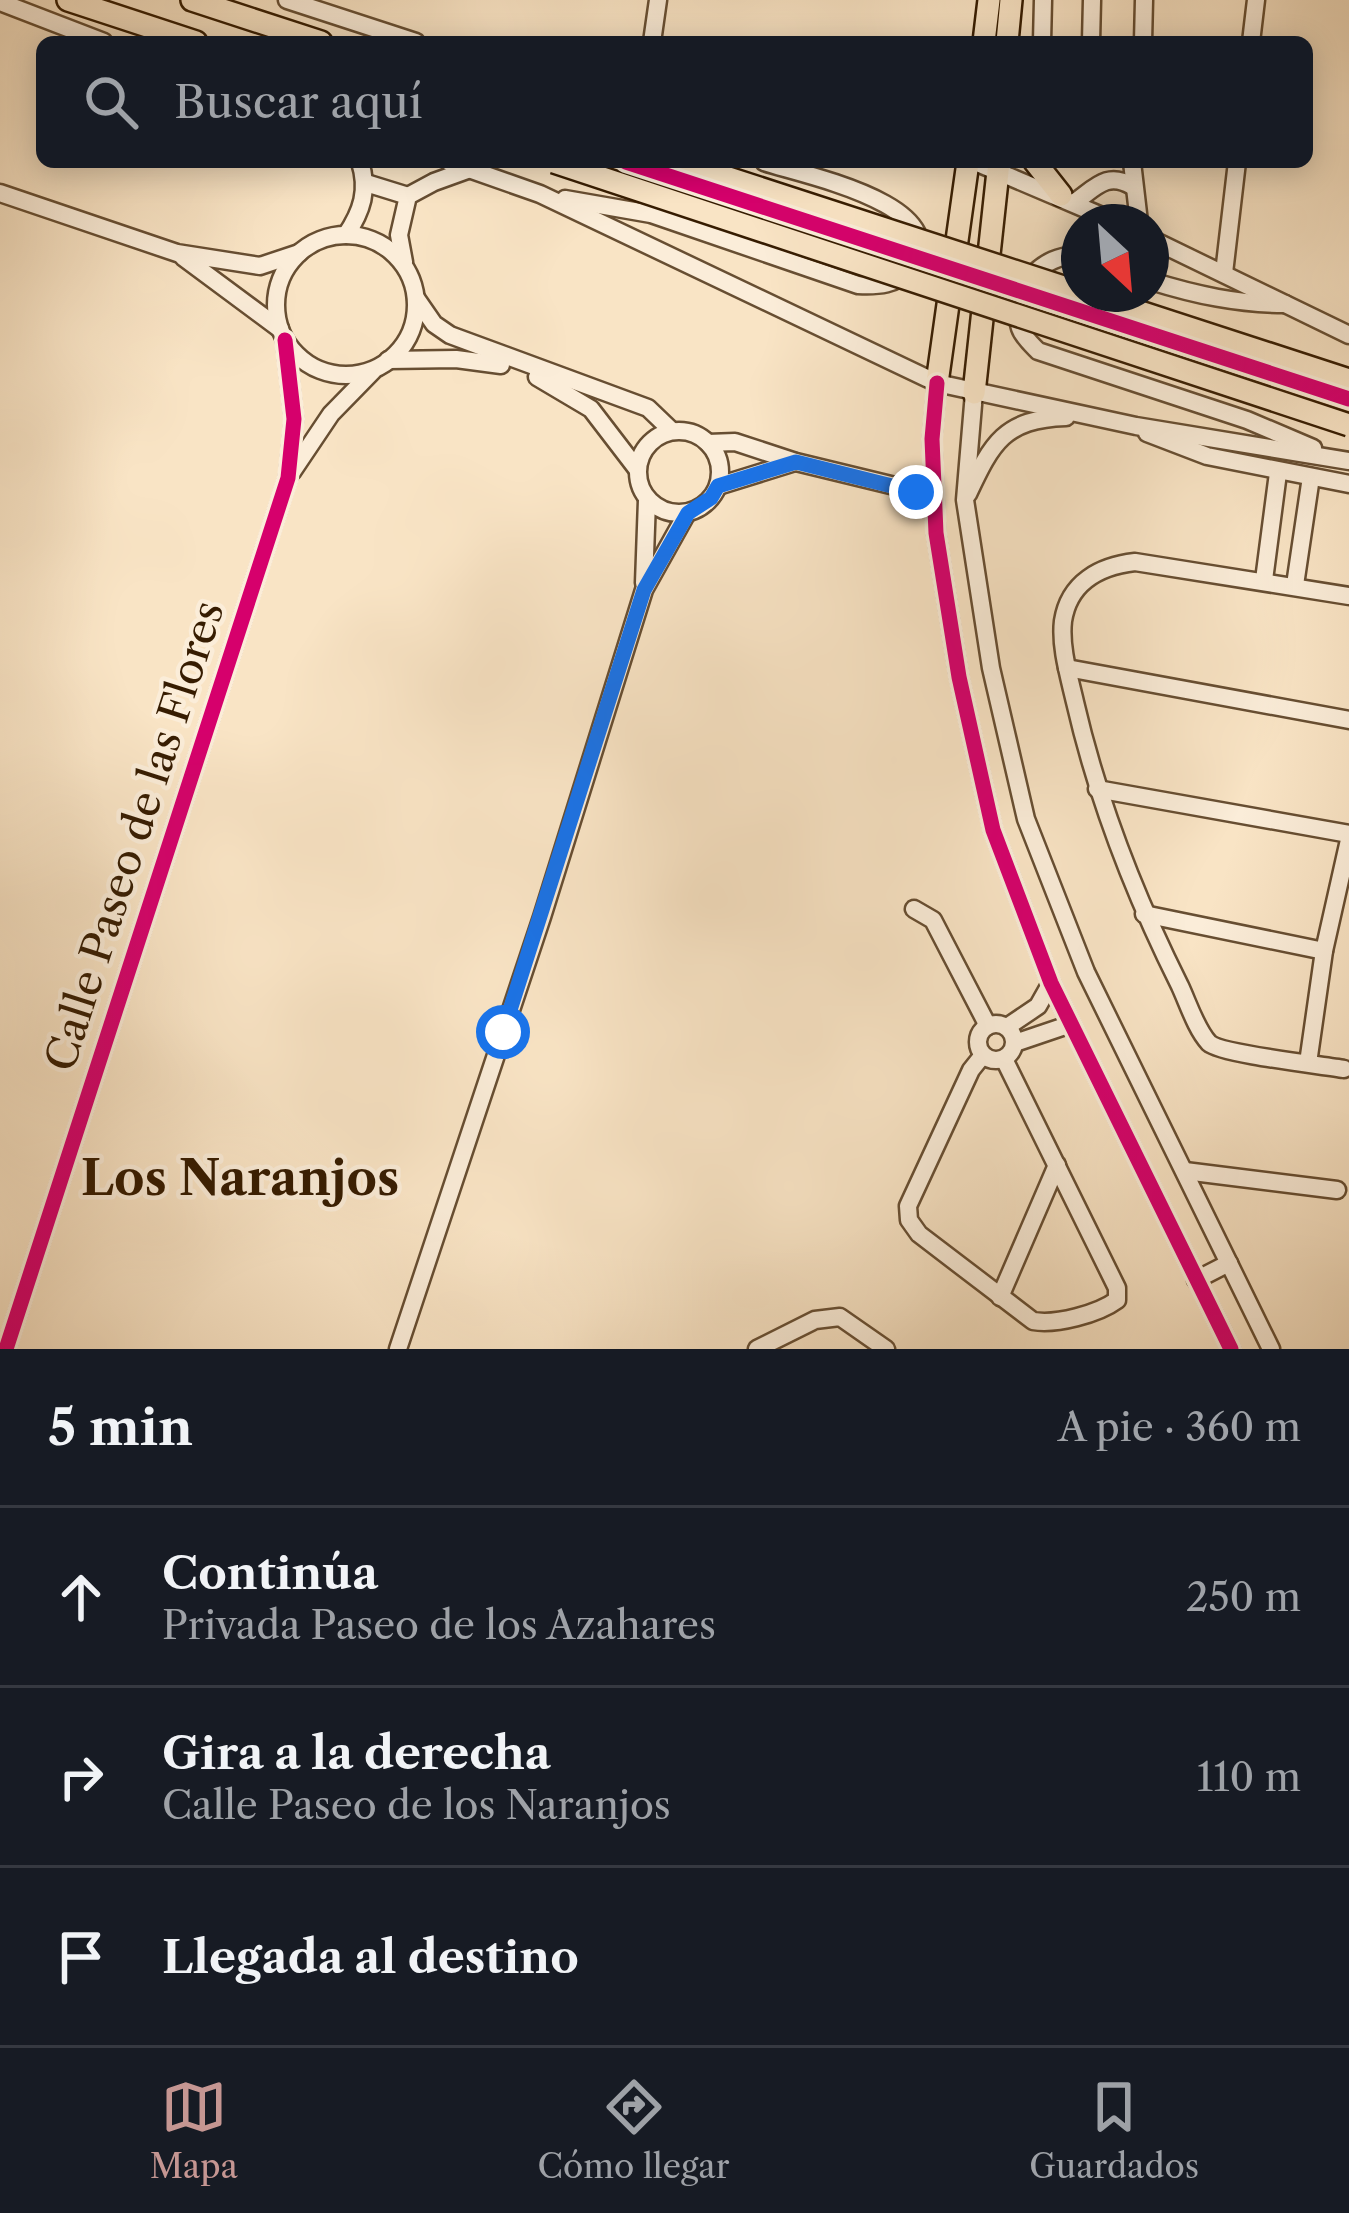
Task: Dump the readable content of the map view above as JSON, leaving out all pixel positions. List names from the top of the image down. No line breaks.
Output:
{"streets":{"street":["Calle Paseo de las Flores"]},"districts":["Los Naranjos"],"north":"bottom right","page":{"search":"Buscar aquí","heading":["5 min","A pie · 360 m"],"list":[["Continúa","Privada Paseo de los Azahares","250 m"],["Gira a la derecha","Calle Paseo de los Naranjos","110 m"],"Llegada al destino"],"nav":["Mapa","Cómo llegar","Guardados"]}}
